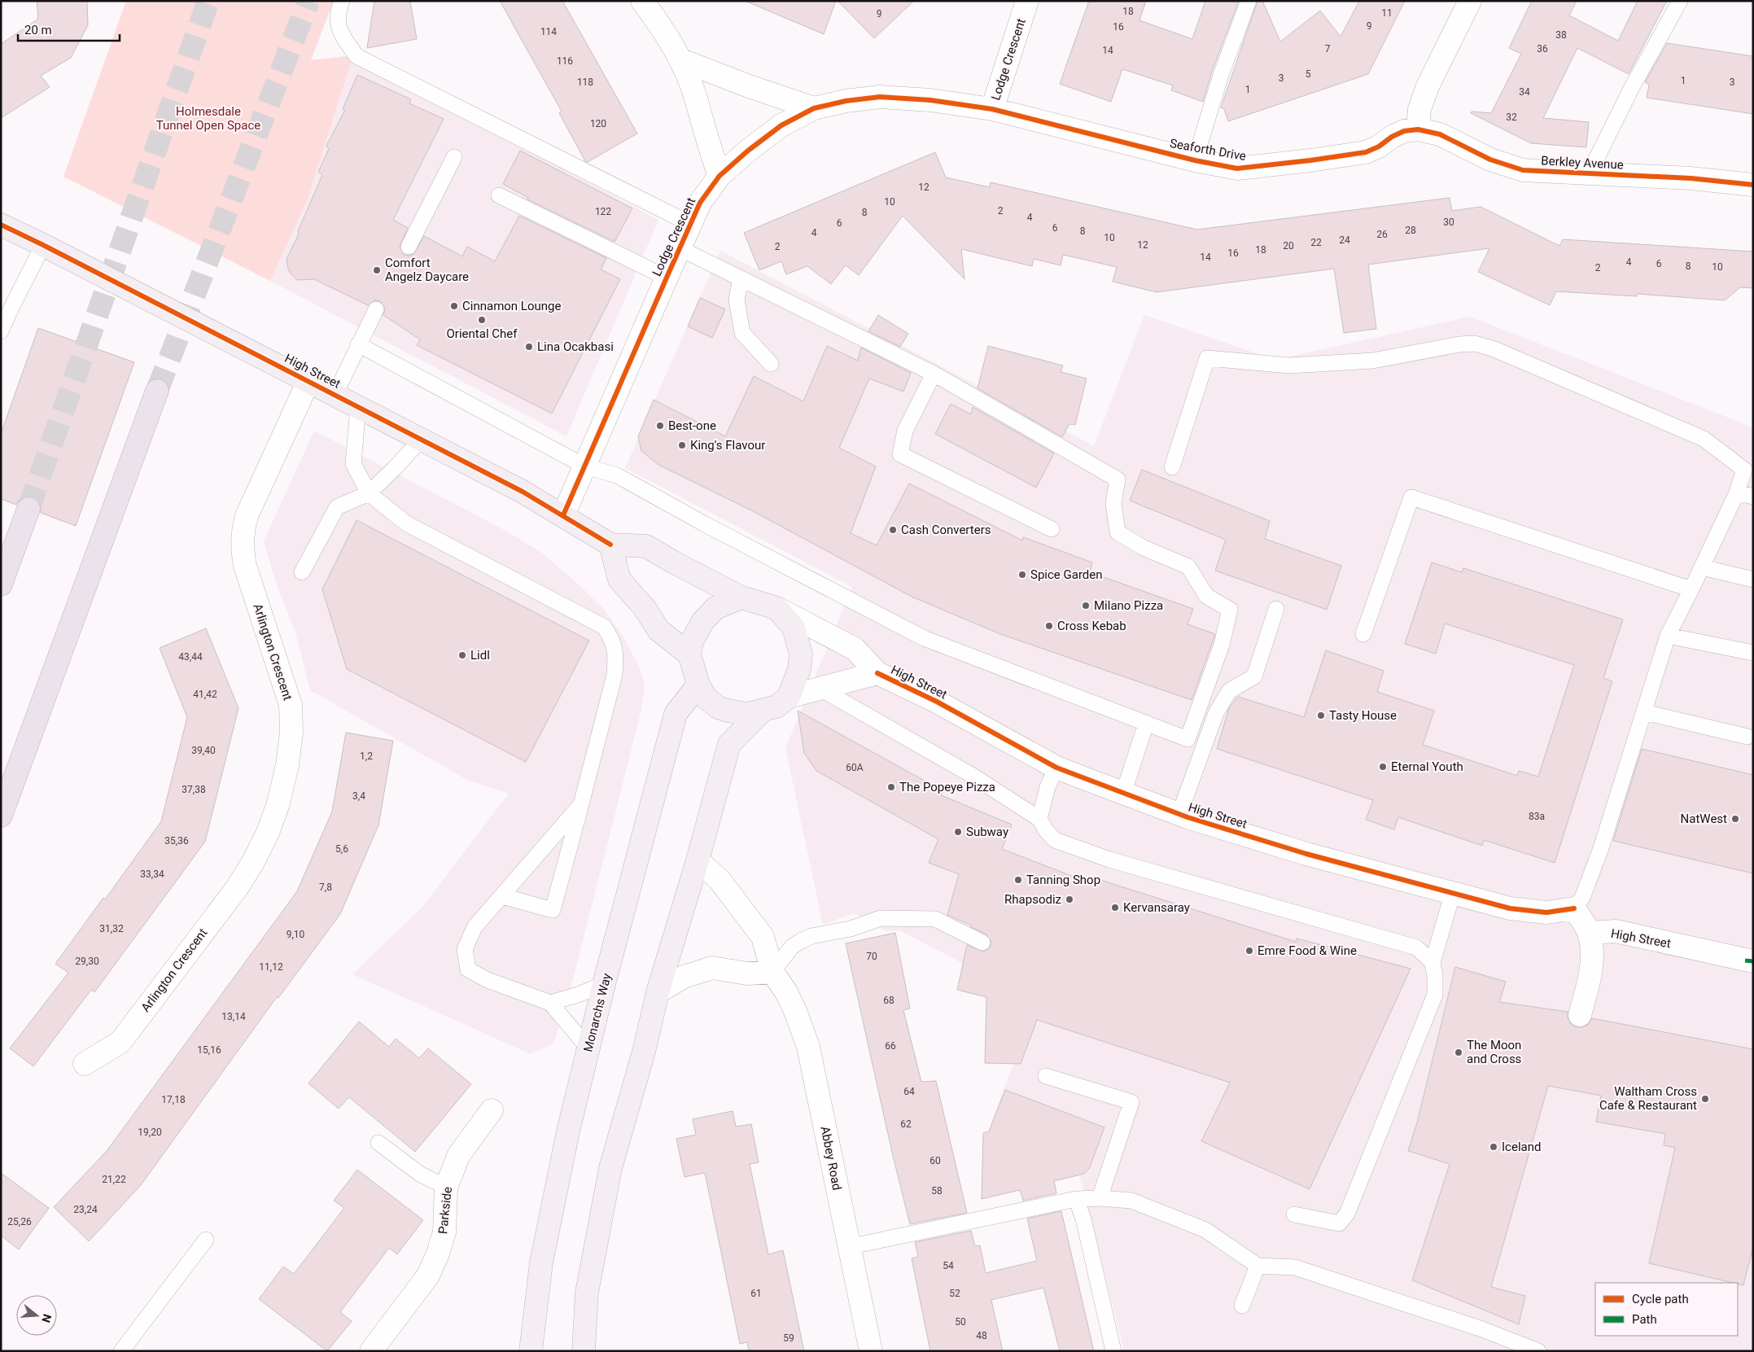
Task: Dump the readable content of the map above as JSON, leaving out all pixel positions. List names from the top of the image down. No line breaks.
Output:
{"streets":{"main road":["High Street","Monarchs Way"],"street":["Lodge Crescent","Seaforth Drive","Berkley Avenue","Arlington Crescent","Abbey Road","Parkside"]},"crossings":[["Lodge Crescent","Seaforth Drive"],["Lodge Crescent","High Street"],["Seaforth Drive","Berkley Avenue"],["High Street","Arlington Crescent"],["High Street","Monarchs Way"]],"parks":["Holmesdale Tunnel Open Space"],"places":["Comfort Angelz Daycare","Cinnamon Lounge","Oriental Chef","Lina Ocakbasi","Best-one","King's Flavour","Cash Converters","Spice Garden","Milano Pizza","Cross Kebab","Lidl","Tasty House","Eternal Youth","The Popeye Pizza","NatWest","Subway","Tanning Shop","Rhapsodiz","Kervansaray","Emre Food & Wine","The Moon and Cross","Waltham Cross Cafe & Restaurant","Iceland"],"house_numbers":["18","11","9","9","16","114","38","7","36","14","116","5","3","1","118","3","1","34","32","120","12","10","2","122","8","4","30","6","6","28","8","4","26","10","24","22","12","20","2","18","16","14","4","6","8","10","2","43,44","41,42","39,40","1,2","60A","37,38","3,4","83a","35,36","5,6","33,34","7,8","31,32","9,10","70","29,30","11,12","68","13,14","66","15,16","64","17,18","62","19,20","60","21,22","58","23,24","25,26","54","61","52","50","48","59"],"legend":["Cycle path","Path"],"scale_bar":"20 m","north":"right"}
